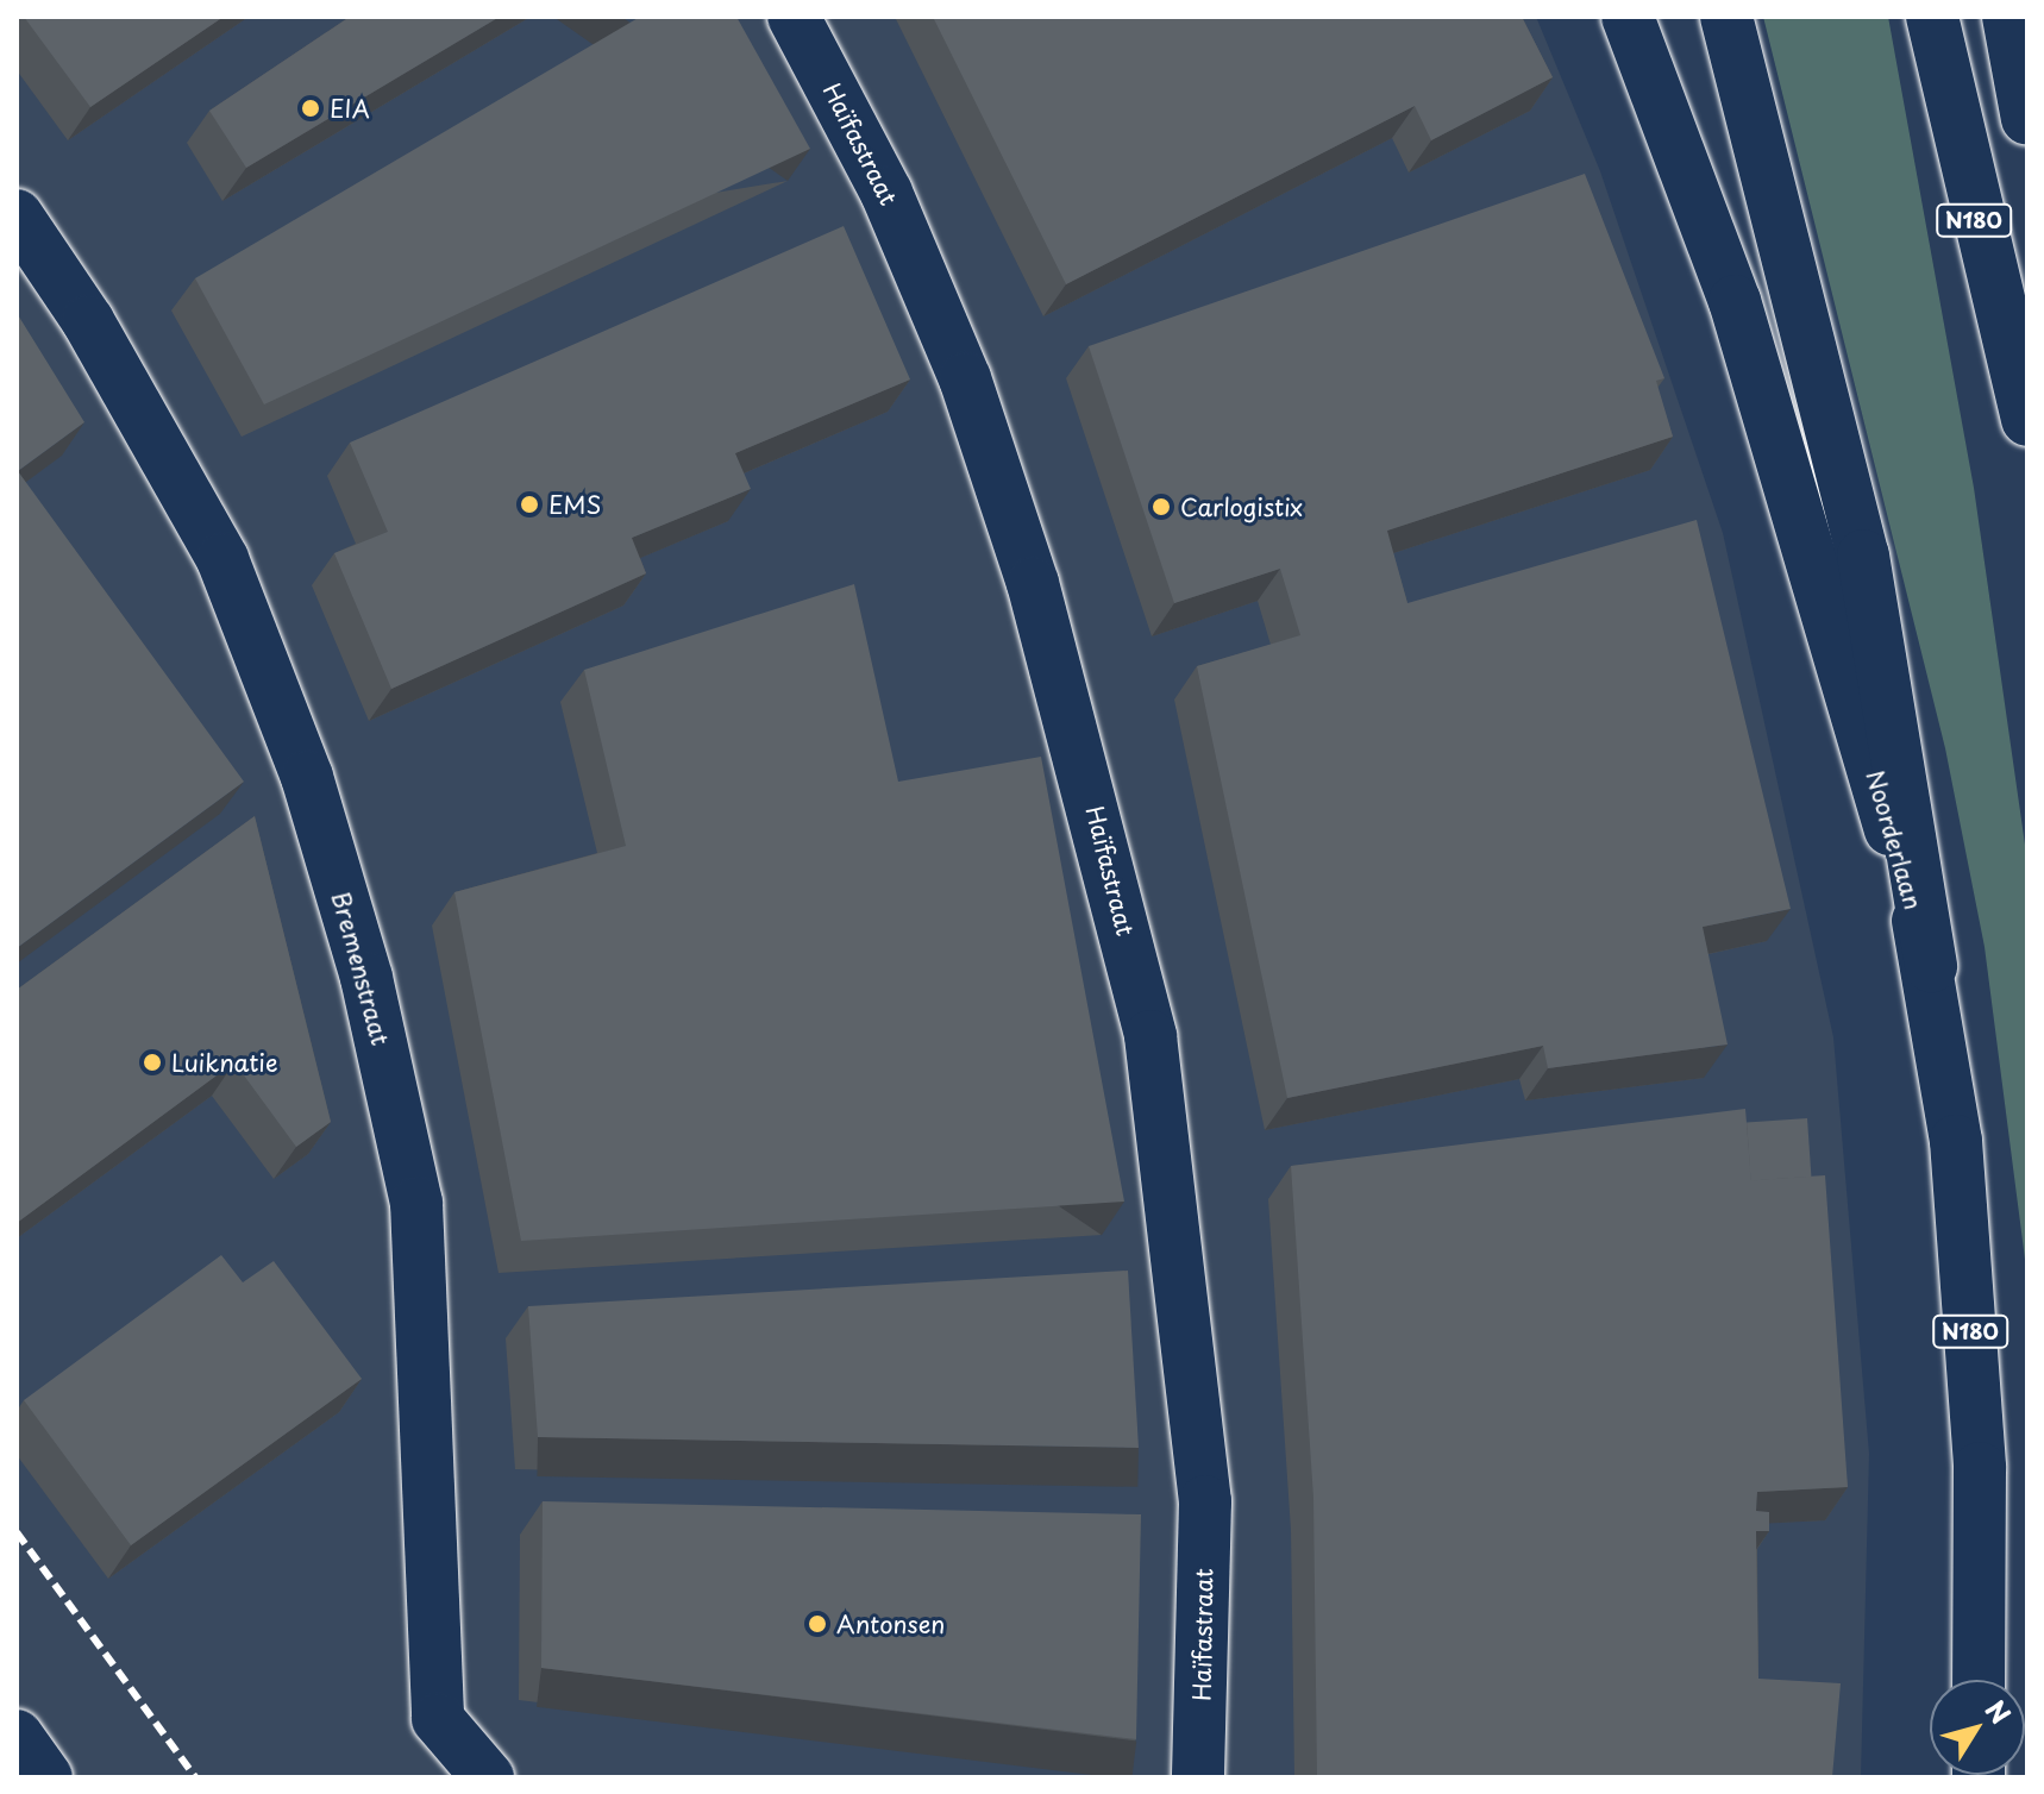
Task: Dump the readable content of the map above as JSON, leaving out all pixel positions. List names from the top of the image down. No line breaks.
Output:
{"streets":{"main road":["Haïfastraat","N180","Noorderlaan","Bremenstraat"]},"places":["EIA","EMS","Carlogistix","Luiknatie","Antonsen"],"north":"top right"}
